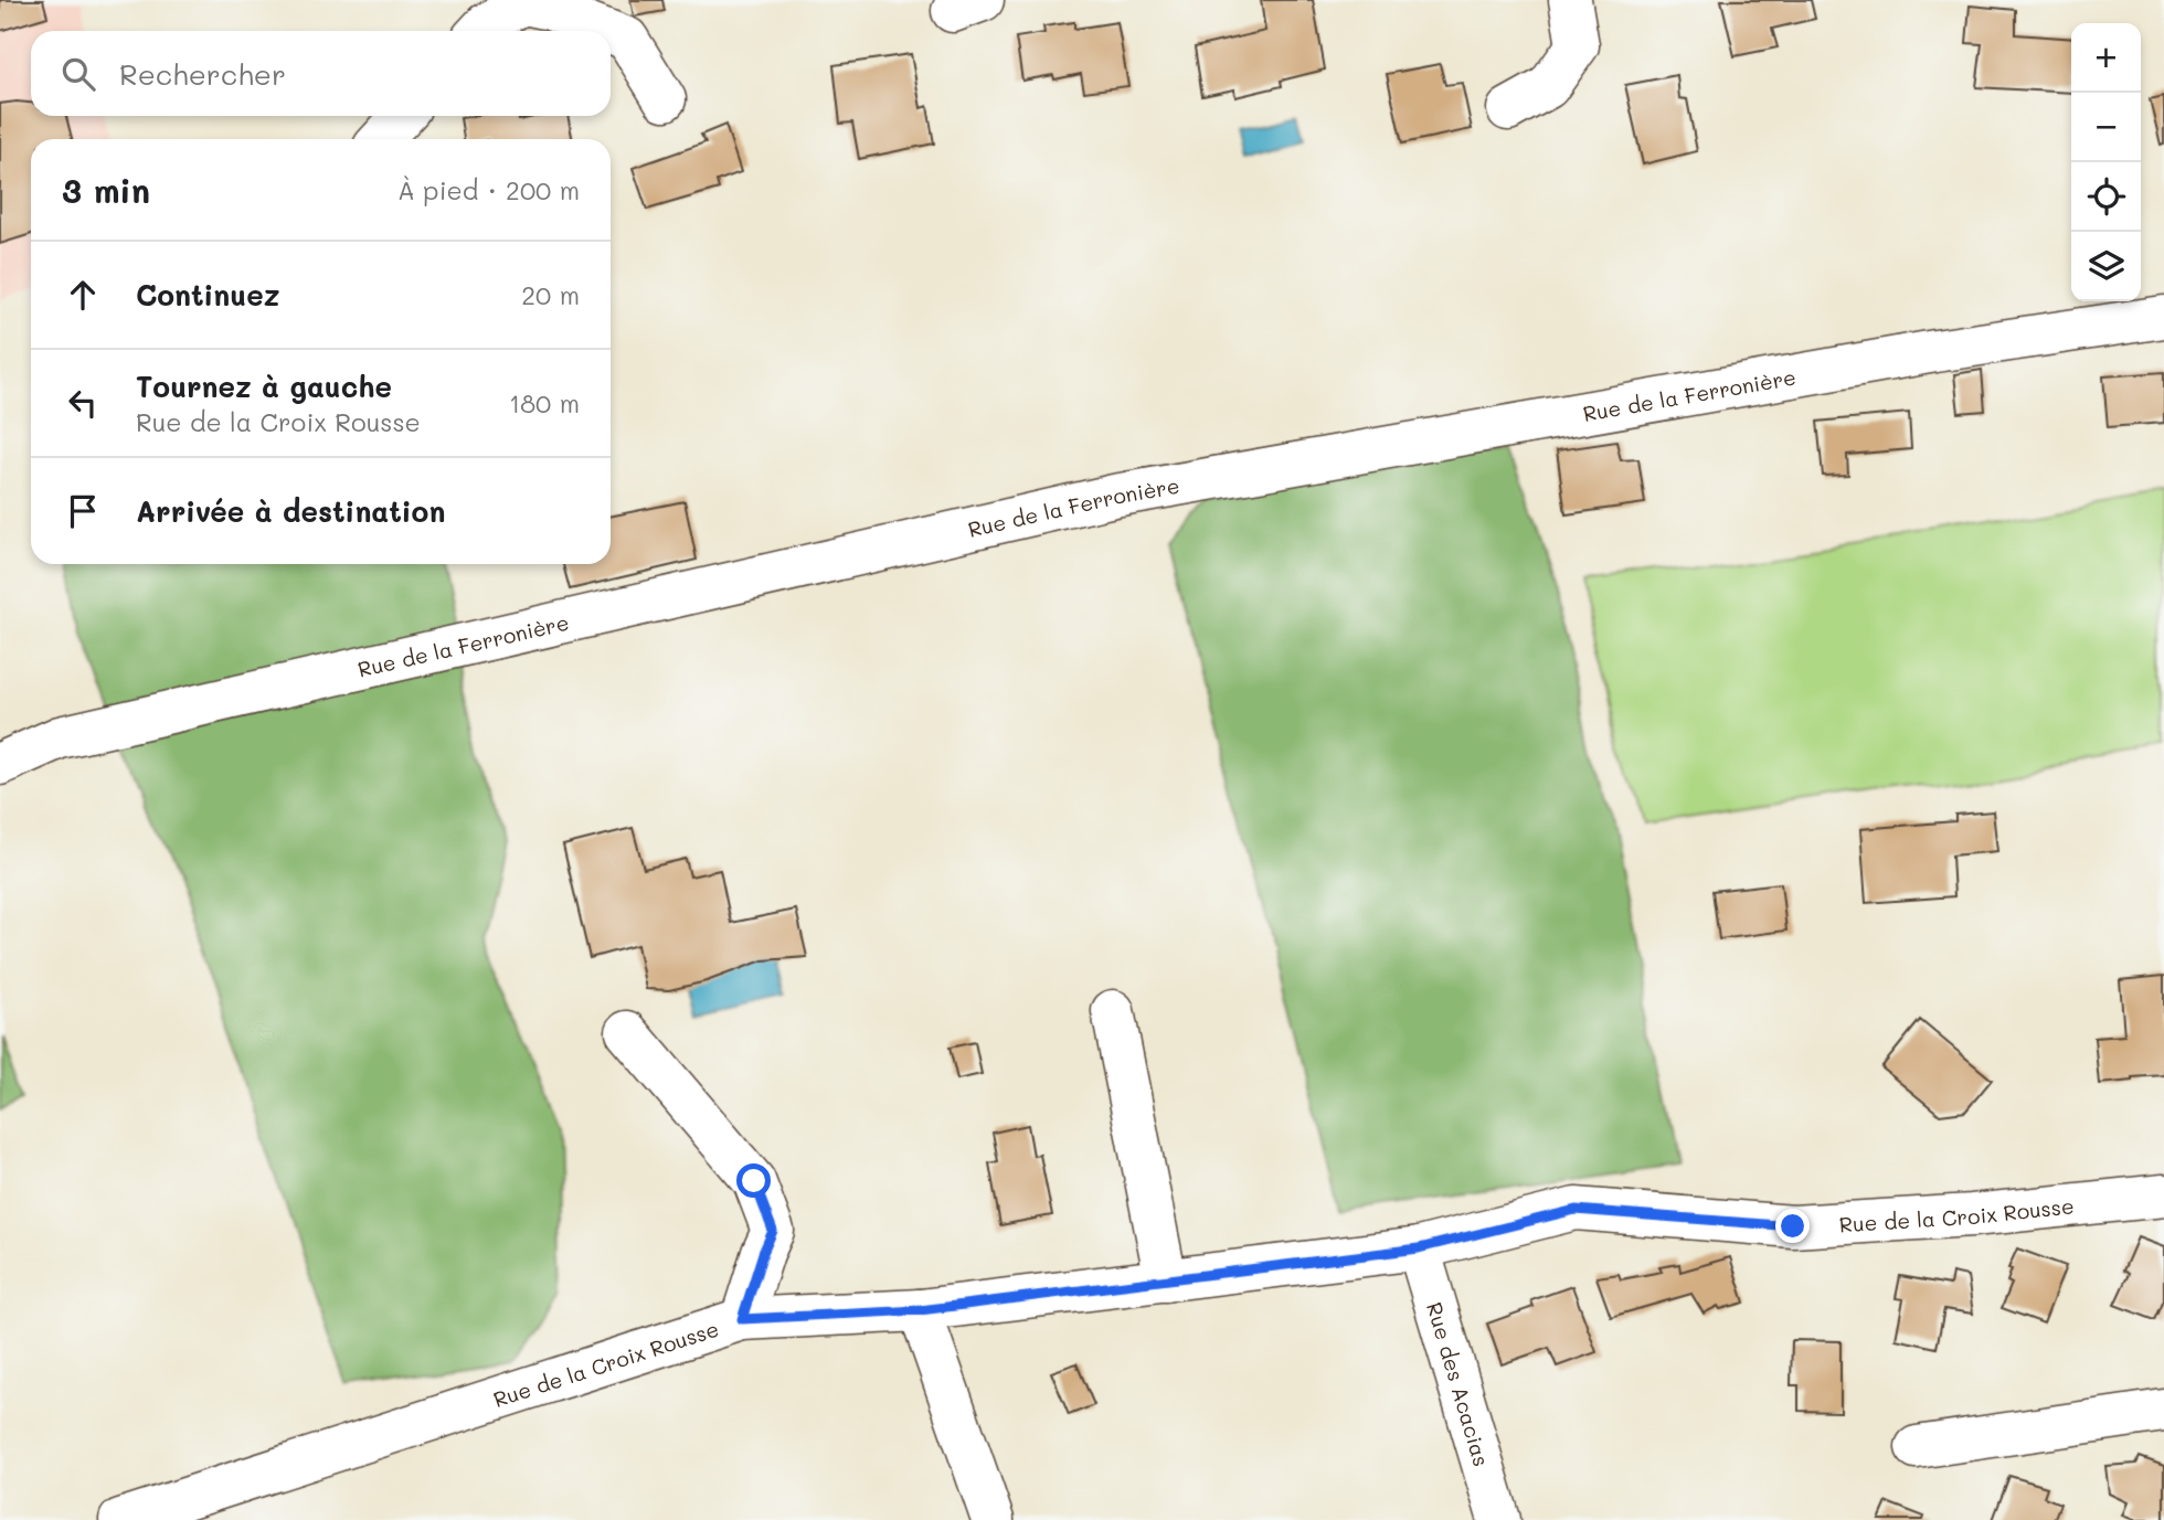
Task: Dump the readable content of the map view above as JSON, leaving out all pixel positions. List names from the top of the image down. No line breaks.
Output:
{"streets":{"street":["Rue de la Ferronière","Rue de la Croix Rousse","Rue des Acacias"]},"crossings":[["Rue de la Croix Rousse","Rue des Acacias"]],"page":{"map_buttons":["+","−"],"search":"Rechercher","heading":["3 min","À pied · 200 m"],"list":[["Continuez","20 m"],["Tournez à gauche","Rue de la Croix Rousse","180 m"],"Arrivée à destination"]}}
